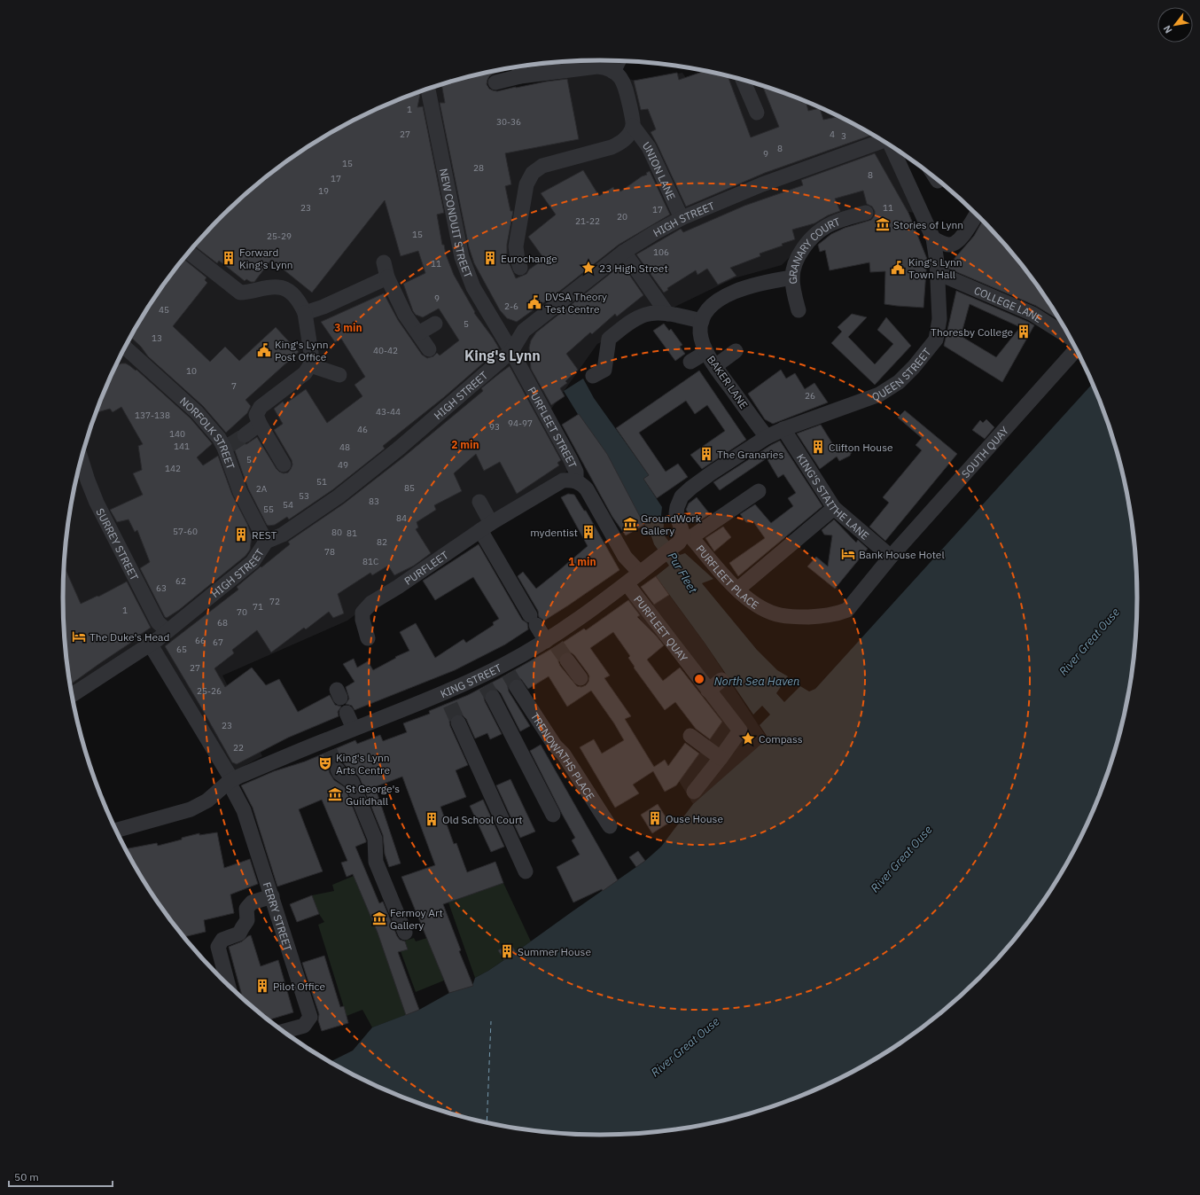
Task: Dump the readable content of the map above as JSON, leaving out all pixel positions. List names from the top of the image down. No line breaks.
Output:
{"streets":{"street":["UNION LANE","HIGH STREET","NEW CONDUIT STREET","GRANARY COURT","COLLEGE LANE","QUEEN STREET","BAKER LANE","PURFLEET STREET","NORFOLK STREET","SOUTH QUAY","KING'S STAITHE LANE","SURREY STREET","PURFLEET","PURFLEET PLACE","PURFLEET QUAY","KING STREET","TRENOWATHS PLACE","FERRY STREET"]},"crossings":[["UNION LANE","HIGH STREET"],["HIGH STREET","NEW CONDUIT STREET"],["HIGH STREET","PURFLEET STREET"],["HIGH STREET","NORFOLK STREET"],["HIGH STREET","SURREY STREET"],["HIGH STREET","FERRY STREET"],["NEW CONDUIT STREET","PURFLEET STREET"],["COLLEGE LANE","QUEEN STREET"],["QUEEN STREET","KING'S STAITHE LANE"],["QUEEN STREET","PURFLEET PLACE"],["BAKER LANE","PURFLEET PLACE"],["PURFLEET STREET","PURFLEET"],["PURFLEET STREET","KING STREET"],["SOUTH QUAY","KING'S STAITHE LANE"],["SOUTH QUAY","PURFLEET PLACE"],["KING'S STAITHE LANE","PURFLEET PLACE"],["PURFLEET PLACE","KING STREET"],["PURFLEET QUAY","KING STREET"],["KING STREET","FERRY STREET"]],"districts":["King's Lynn"],"water":["Pur Fleet","River Great Ouse","North Sea Haven"],"places":{"museum":["Stories of Lynn","GroundWork Gallery","St George's Guildhall","Fermoy Art Gallery"],"building":["Forward King's Lynn","Eurochange","Thoresby College","Clifton House","The Granaries","mydentist","REST","Ouse House","Old School Court","Summer House","Pilot Office"],"place":["23 High Street","Compass"],"public building":["King's Lynn Town Hall","DVSA Theory Test Centre","King's Lynn Post Office"],"hotel":["Bank House Hotel","The Duke's Head"],"theatre":["King's Lynn Arts Centre"]},"house_numbers":["1","30-36","27","4","3","8","9","15","28","8","17","19","23","11","17","20","21-22","15","25-29","106","11","9","2-6","45","5","13","40-42","10","7","26","43-44","137-138","94-97","93","46","140","141","48","5","49","142","51","85","2A","53","83","54","55","84","57-60","80","81","82","78","81C","62","63","72","71","1","70","68","66","67","65","27","25-26","23","22"],"scale_bar":"50 m","north":"bottom left","rings":["3 min","2 min","1 min"]}
